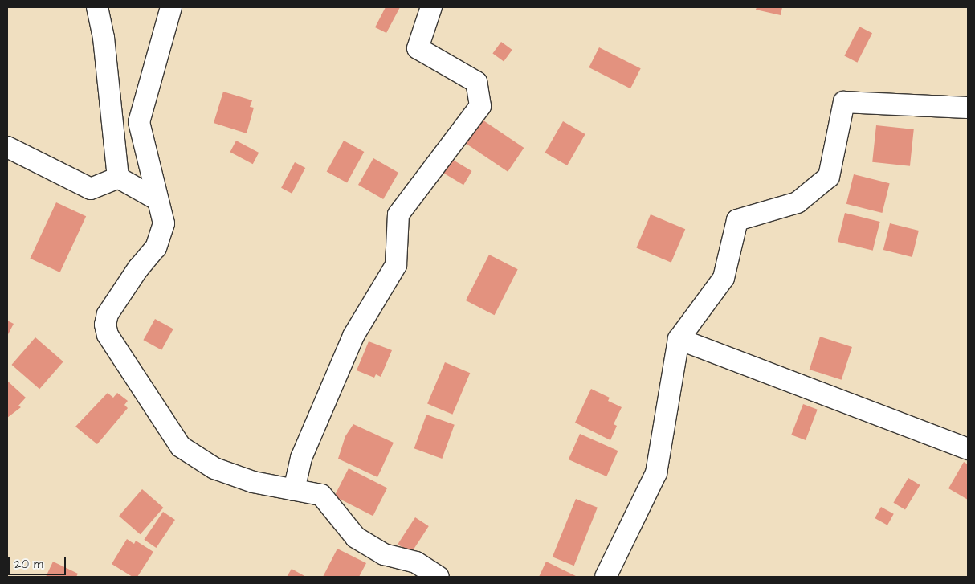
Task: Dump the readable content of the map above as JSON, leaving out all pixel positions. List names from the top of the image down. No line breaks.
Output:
{"scale_bar":"20 m"}
